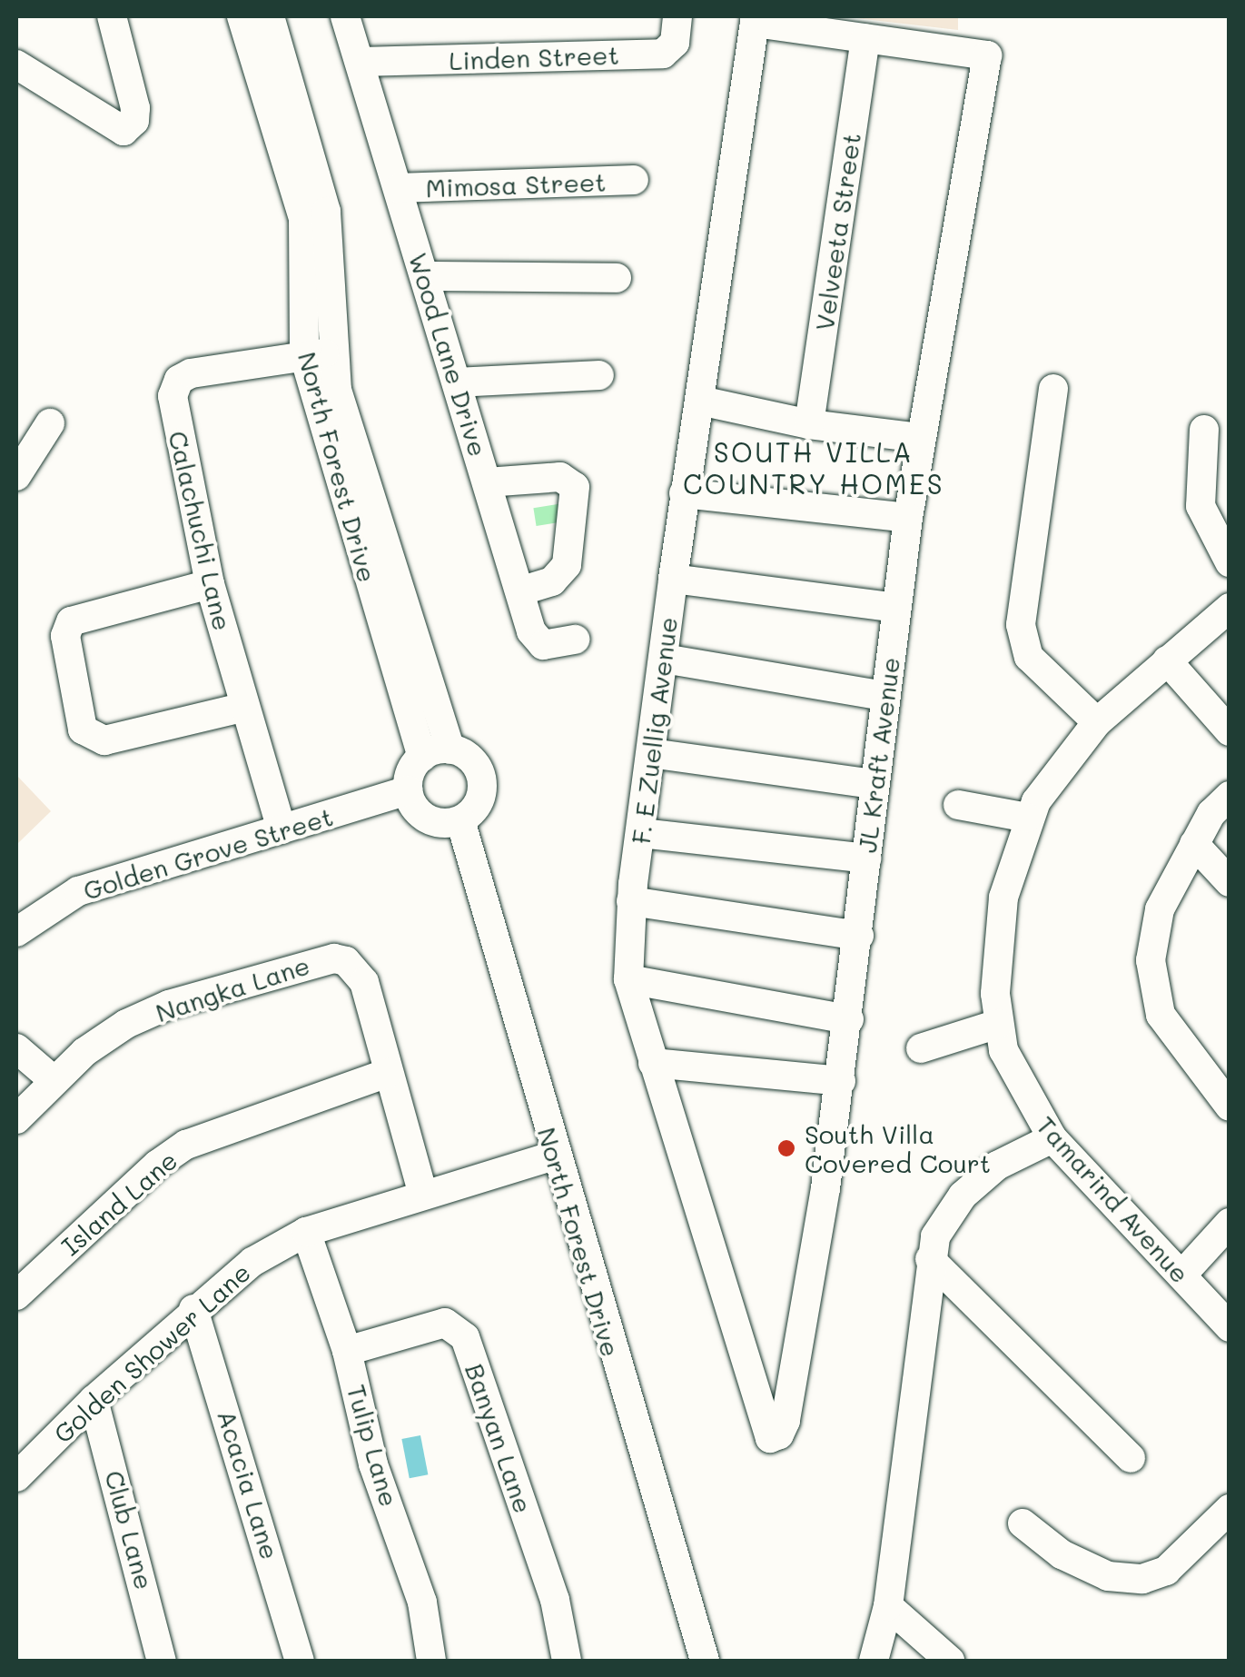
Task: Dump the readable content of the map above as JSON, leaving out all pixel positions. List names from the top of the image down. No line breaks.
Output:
{"streets":{"street":["Linden Street","Mimosa Street","Velveeta Street","Wood Lane Drive","North Forest Drive","Calachuchi Lane","F. E Zuellig Avenue","JL Kraft Avenue","Golden Grove Street","Nangka Lane","Tamarind Avenue","Island Lane","Golden Shower Lane","Banyan Lane","Tulip Lane","Acacia Lane","Club Lane"]},"crossings":[["Linden Street","Wood Lane Drive"],["Mimosa Street","Wood Lane Drive"],["Velveeta Street","JL Kraft Avenue"],["North Forest Drive","Calachuchi Lane"],["North Forest Drive","Golden Grove Street"],["North Forest Drive","Golden Shower Lane"],["Calachuchi Lane","Golden Grove Street"],["F. E Zuellig Avenue","JL Kraft Avenue"],["Nangka Lane","Island Lane"],["Nangka Lane","Golden Shower Lane"],["Golden Shower Lane","Tulip Lane"],["Golden Shower Lane","Acacia Lane"],["Golden Shower Lane","Club Lane"],["Banyan Lane","Tulip Lane"]],"districts":["SOUTH VILLA COUNTRY HOMES"],"places":["South Villa Covered Court"]}
